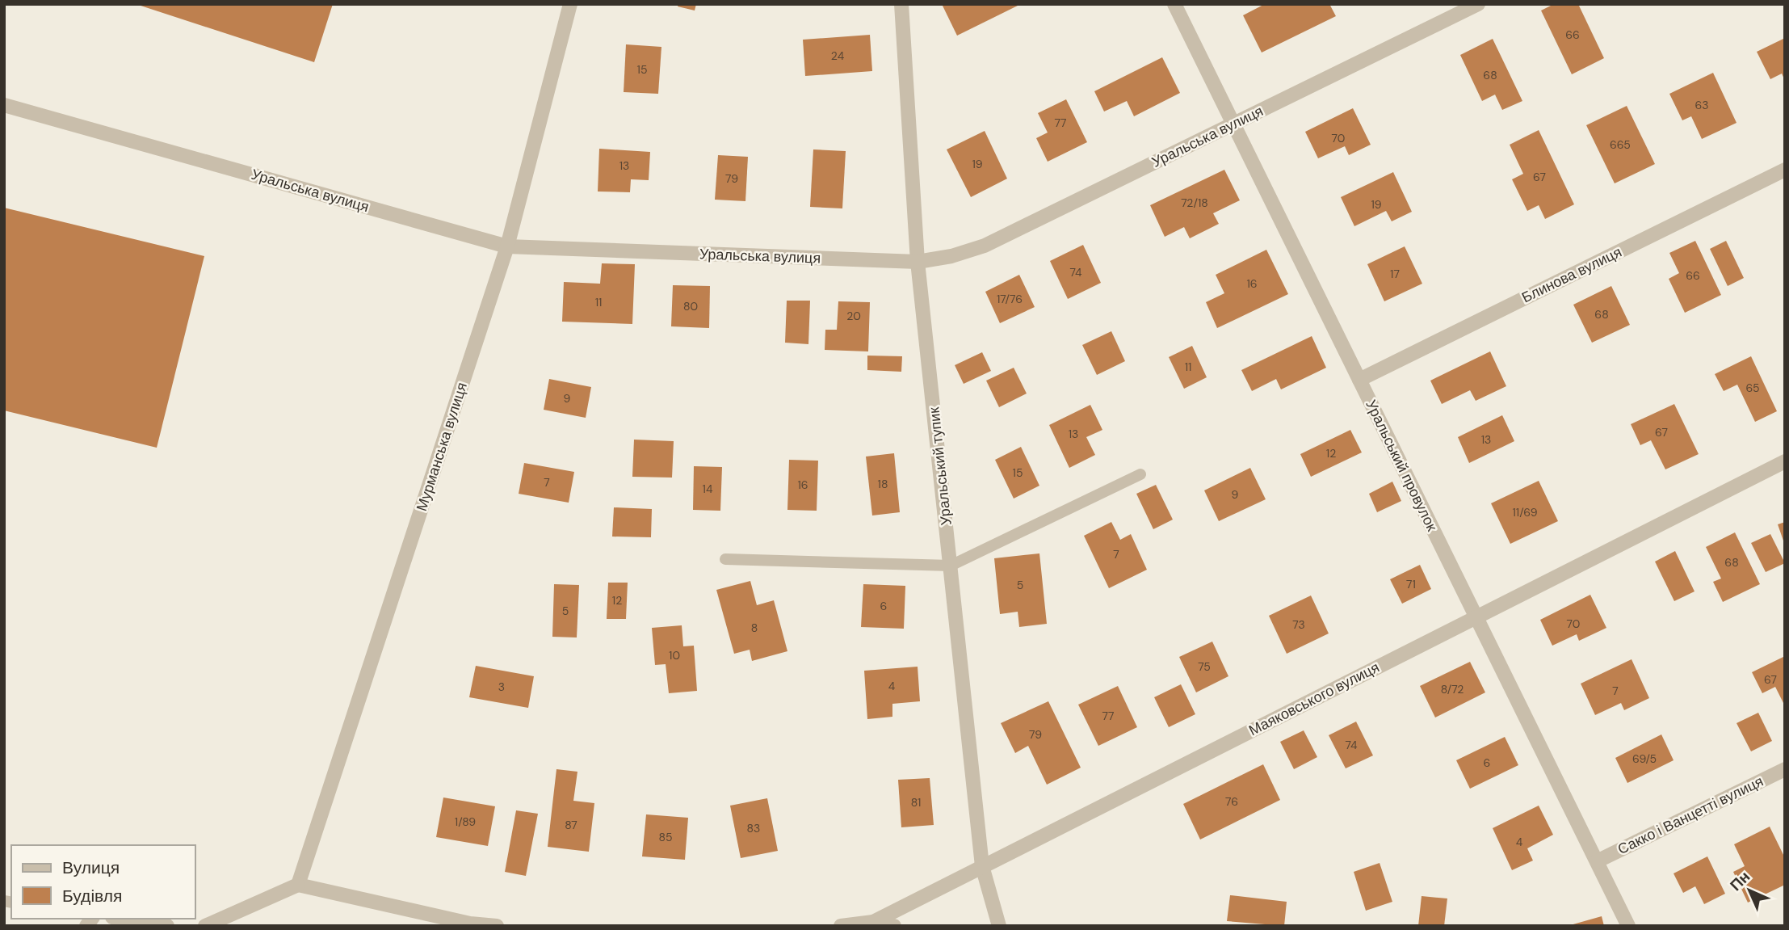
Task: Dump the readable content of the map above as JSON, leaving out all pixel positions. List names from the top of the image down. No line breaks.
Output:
{"streets":{"street":["Уральська вулиця","Блинова вулиця","Мурманська вулиця","Уральський провулок","Уральський тупик","Маяковського вулиця","Сакко і Ванцетті вулиця"]},"crossings":[["Уральська вулиця","Мурманська вулиця"],["Уральська вулиця","Уральський провулок"],["Уральська вулиця","Уральський тупик"],["Блинова вулиця","Уральський провулок"],["Уральський провулок","Маяковського вулиця"],["Уральський провулок","Сакко і Ванцетті вулиця"],["Уральський тупик","Маяковського вулиця"]],"house_numbers":["66","24","15","68","63","77","70","665","19","13","67","79","72/18","19","74","17","66","16","17/76","11","80","68","20","11","65","9","67","13","13","12","15","7","18","16","14","9","11/69","7","68","71","5","12","6","5","70","73","8","10","75","67","4","3","8/72","7","77","79","74","69/5","6","76","81","1/89","87","83","85","4"],"legend":["Вулиця","Будівля"],"north":"top left"}
